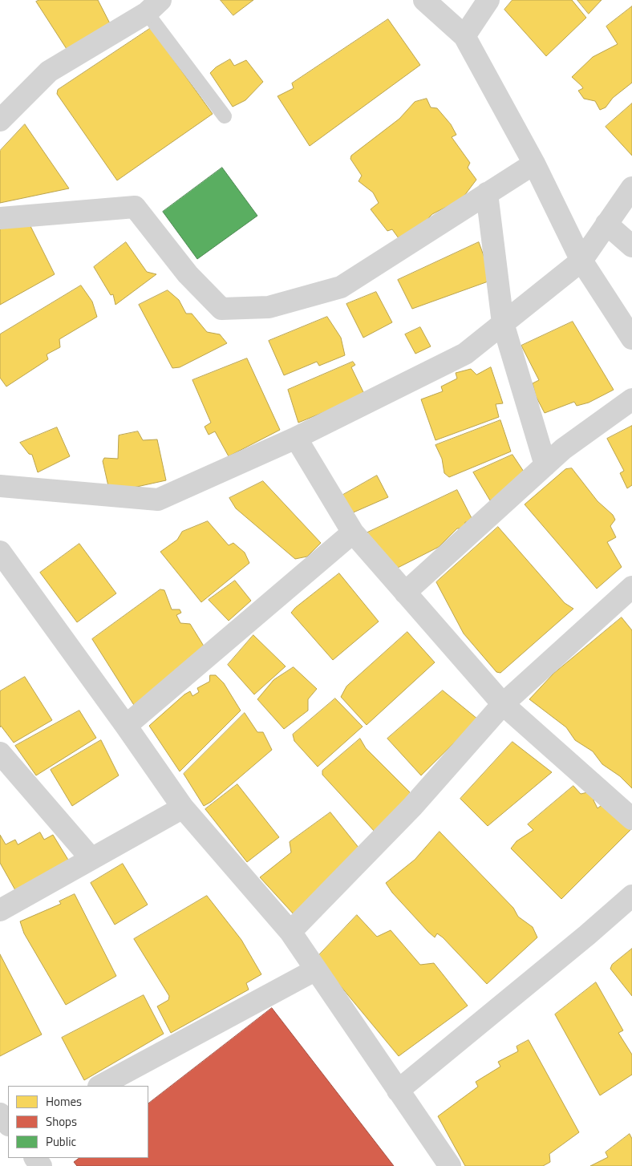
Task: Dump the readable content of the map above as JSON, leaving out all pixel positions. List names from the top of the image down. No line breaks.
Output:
{"legend":["Homes","Shops","Public"]}
